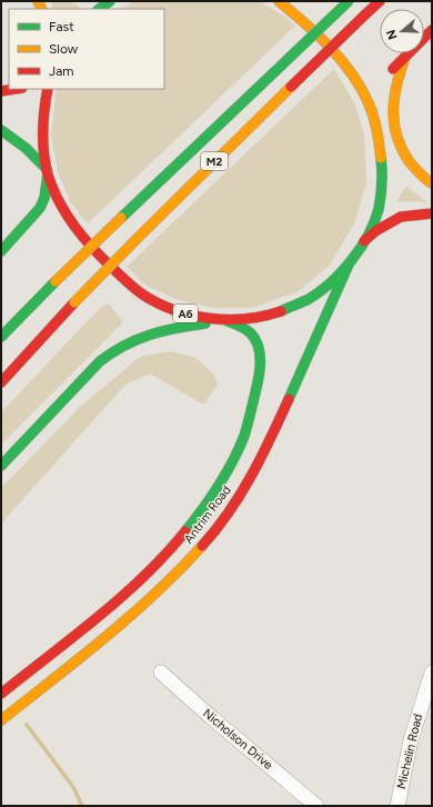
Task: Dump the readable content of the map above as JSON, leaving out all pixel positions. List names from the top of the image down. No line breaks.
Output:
{"streets":{"main road":["M2","A6","Antrim Road"],"street":["Nicholson Drive","Michelin Road"]},"crossings":[["A6","Antrim Road"]],"legend":["Fast","Slow","Jam"],"north":"left"}
